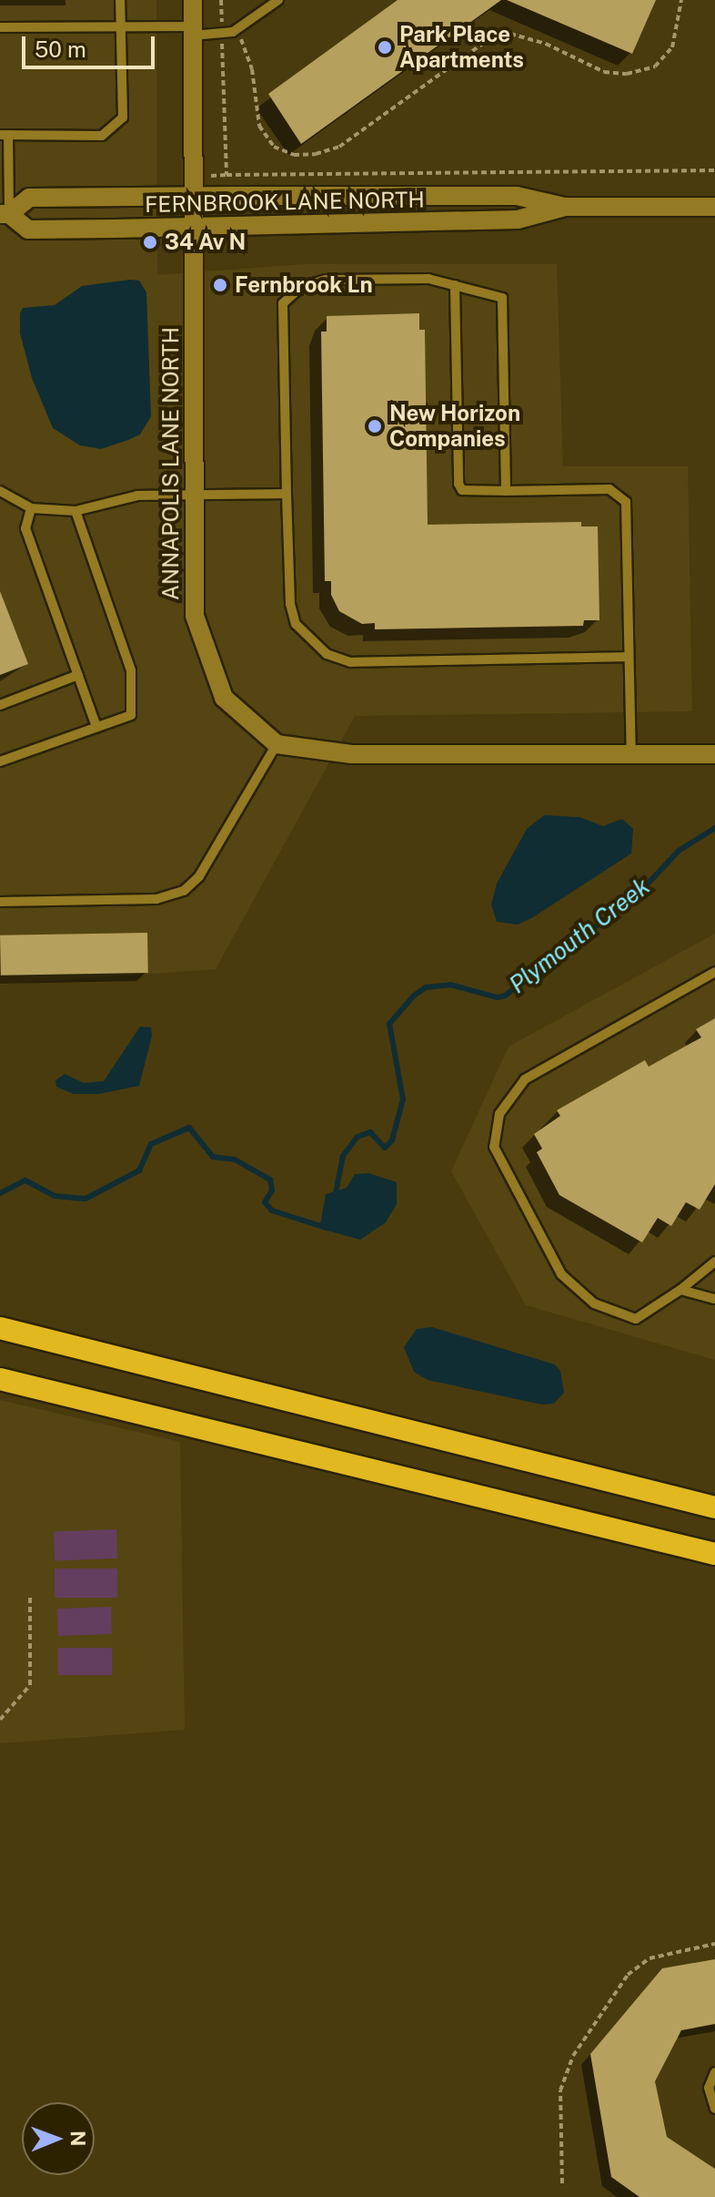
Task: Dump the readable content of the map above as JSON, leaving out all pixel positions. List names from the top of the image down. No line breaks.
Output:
{"streets":{"street":["FERNBROOK LANE NORTH","ANNAPOLIS LANE NORTH"]},"crossings":[["FERNBROOK LANE NORTH","ANNAPOLIS LANE NORTH"]],"water":["Plymouth Creek"],"places":["Park Place Apartments","34 Av N","Fernbrook Ln","New Horizon Companies"],"scale_bar":"50 m","north":"right"}
